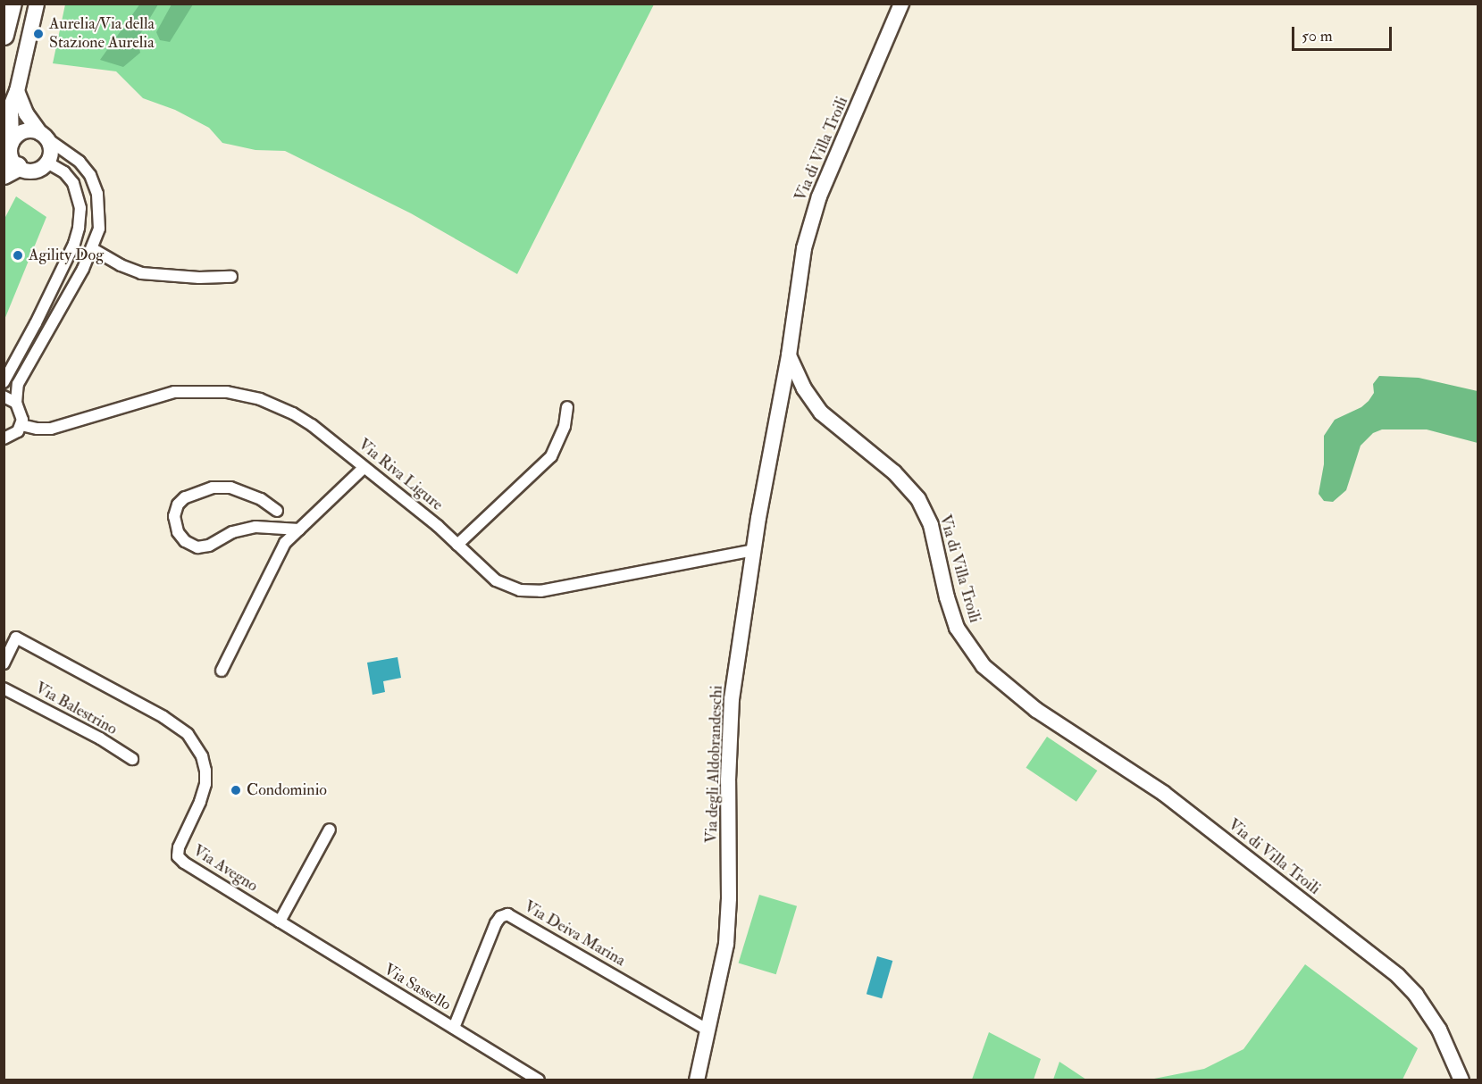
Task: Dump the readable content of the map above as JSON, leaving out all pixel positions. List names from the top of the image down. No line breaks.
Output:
{"streets":{"street":["Via di Villa Troili","Via Riva Ligure","Via Balestrino","Via degli Aldobrandeschi","Via Avegno","Via Deiva Marina","Via Sassello"]},"crossings":[["Via di Villa Troili","Via degli Aldobrandeschi"],["Via Riva Ligure","Via degli Aldobrandeschi"],["Via degli Aldobrandeschi","Via Deiva Marina"],["Via Avegno","Via Sassello"],["Via Deiva Marina","Via Sassello"]],"places":["Aurelia/Via della Stazione Aurelia","Agility Dog","Condominio"],"scale_bar":"50 m"}
